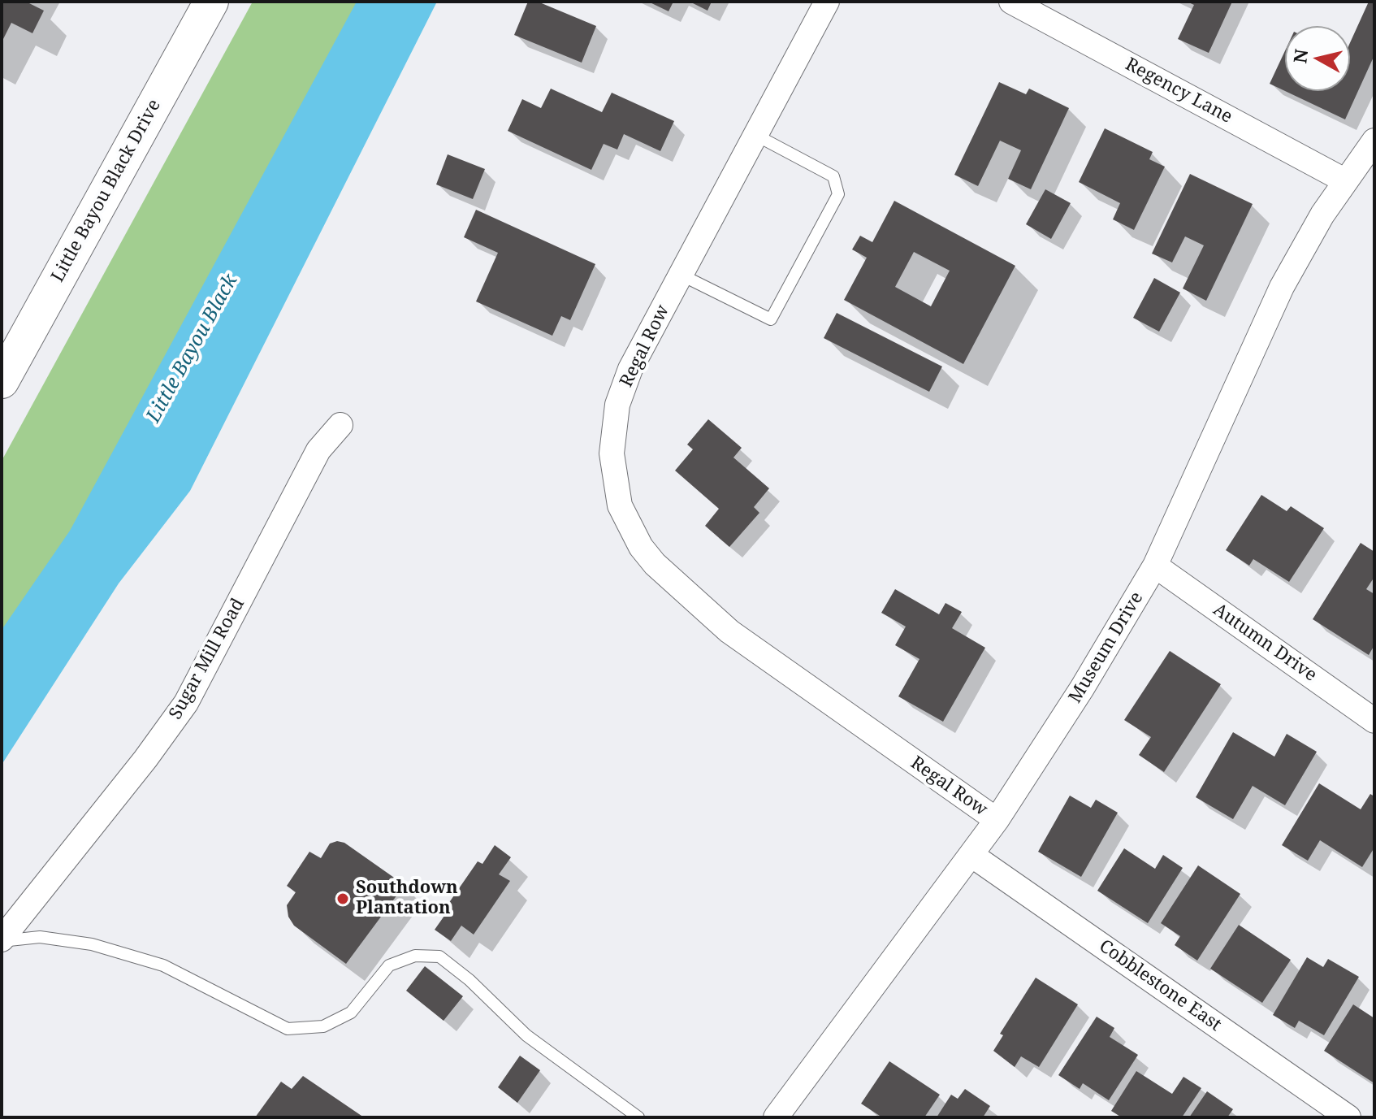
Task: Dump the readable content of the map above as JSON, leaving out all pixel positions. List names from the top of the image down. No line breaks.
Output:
{"streets":{"main road":["Little Bayou Black Drive"],"street":["Regency Lane","Regal Row","Autumn Drive","Museum Drive","Sugar Mill Road","Cobblestone East"]},"crossings":[["Regency Lane","Museum Drive"],["Regal Row","Museum Drive"],["Autumn Drive","Museum Drive"],["Museum Drive","Cobblestone East"]],"water":["Little Bayou Black"],"places":["Southdown Plantation"],"north":"left"}
